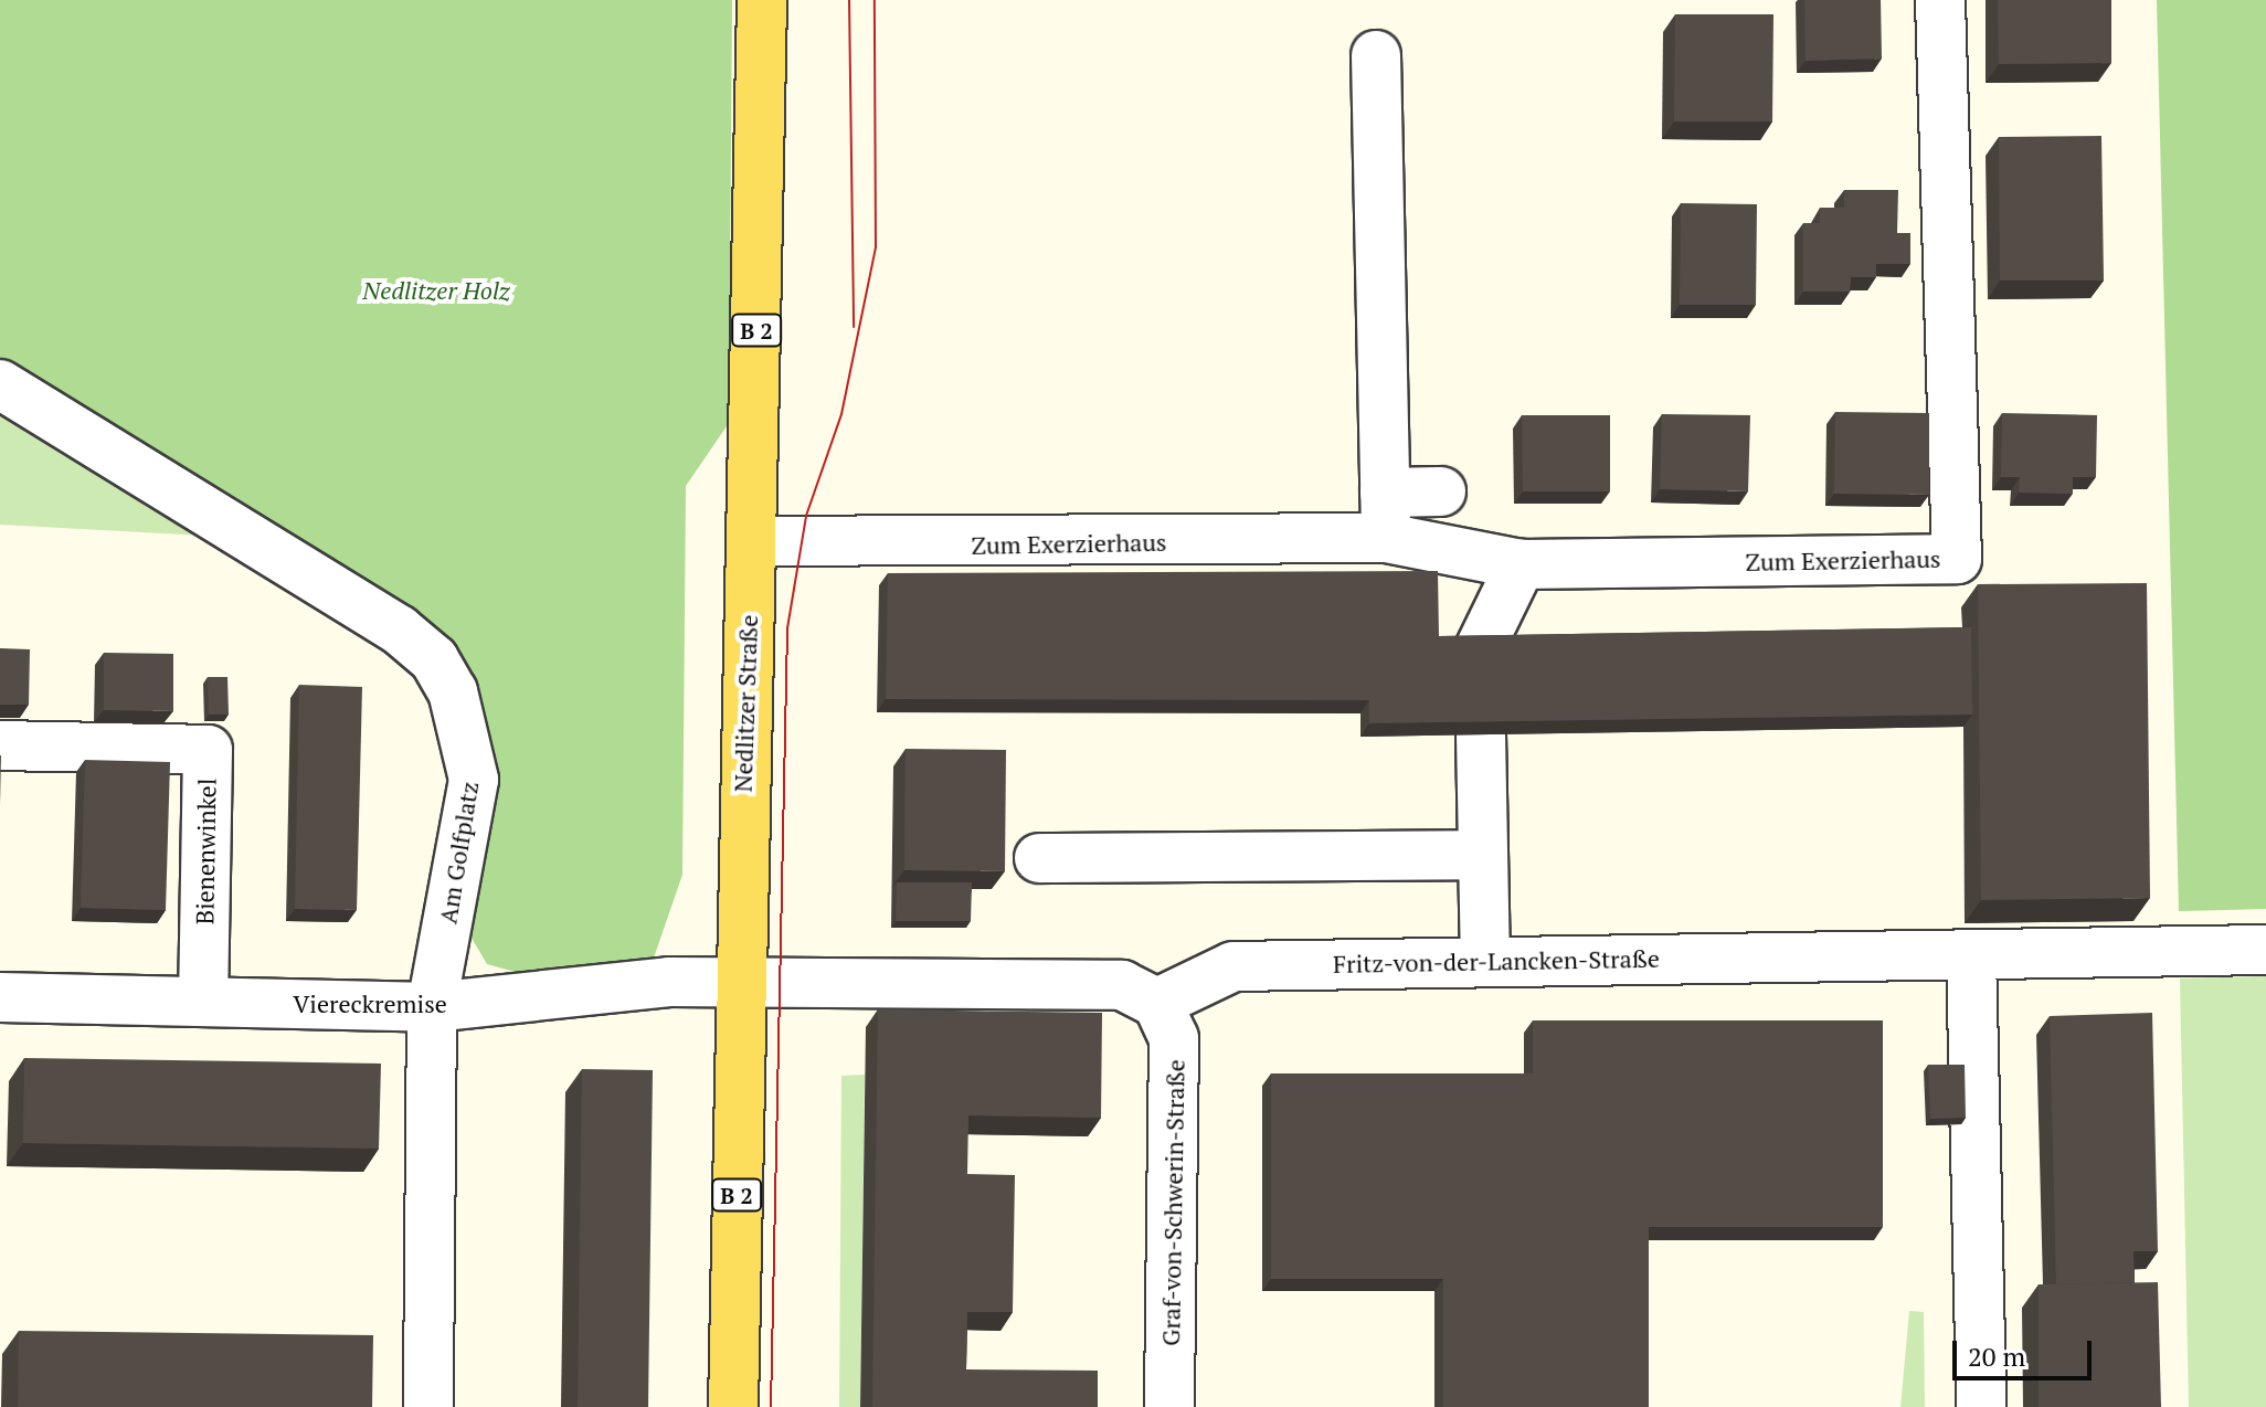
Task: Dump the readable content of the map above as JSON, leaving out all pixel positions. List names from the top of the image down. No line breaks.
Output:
{"streets":{"main road":["B 2","Nedlitzer Straße"],"street":["Zum Exerzierhaus","Bienenwinkel","Am Golfplatz","Fritz-von-der-Lancken-Straße","Viereckremise","Graf-von-Schwerin-Straße"]},"crossings":[["Zum Exerzierhaus","Nedlitzer Straße"],["Nedlitzer Straße","Viereckremise"],["Bienenwinkel","Viereckremise"],["Am Golfplatz","Viereckremise"],["Fritz-von-der-Lancken-Straße","Graf-von-Schwerin-Straße"]],"parks":["Nedlitzer Holz"],"scale_bar":"20 m"}
